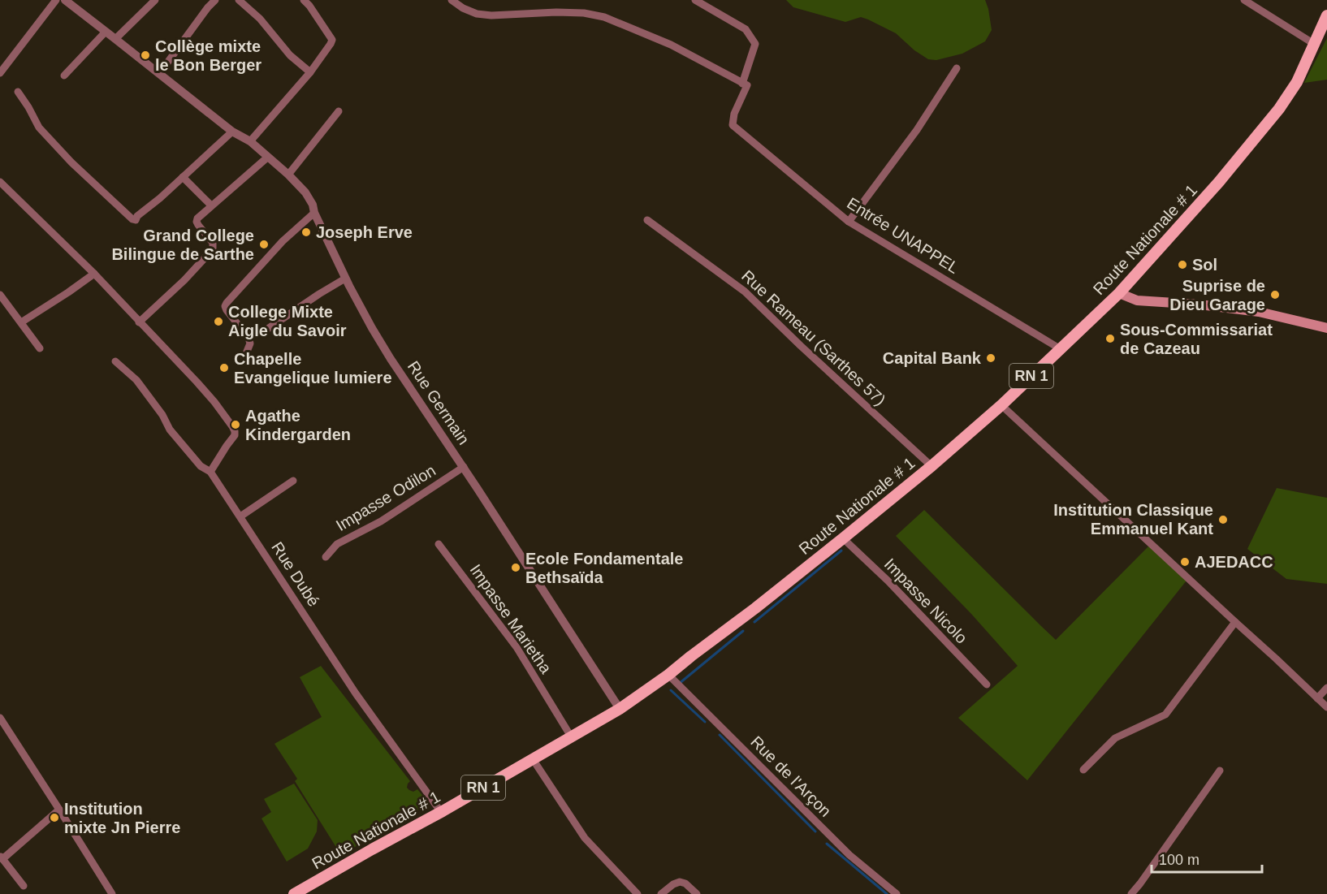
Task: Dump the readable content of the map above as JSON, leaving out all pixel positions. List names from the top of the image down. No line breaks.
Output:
{"streets":{"main road":["Route Nationale # 1","RN 1"],"street":["Entrée UNAPPEL","Rue Rameau (Sarthes 57)","Rue Germain","Impasse Odilon","Rue Dubé","Impasse Nicolo","Impasse Marietha","Rue de l'Arçon"]},"crossings":[["Entrée UNAPPEL","Route Nationale # 1"],["Route Nationale # 1","Rue Rameau (Sarthes 57)"],["Route Nationale # 1","Rue Germain"],["Route Nationale # 1","Rue Dubé"],["Route Nationale # 1","Impasse Nicolo"],["Route Nationale # 1","Impasse Marietha"],["Route Nationale # 1","Rue de l'Arçon"],["Rue Germain","Impasse Odilon"]],"places":["Collège mixte le Bon Berger","Joseph Erve","Grand College Bilingue de Sarthe","Sol","Suprise de Dieu Garage","College Mixte Aigle du Savoir","Sous-Commissariat de Cazeau","Capital Bank","Chapelle Evangelique lumiere","Agathe Kindergarden","Institution Classique Emmanuel Kant","AJEDACC","Ecole Fondamentale Bethsaïda","Institution mixte Jn Pierre"],"scale_bar":"100 m"}
